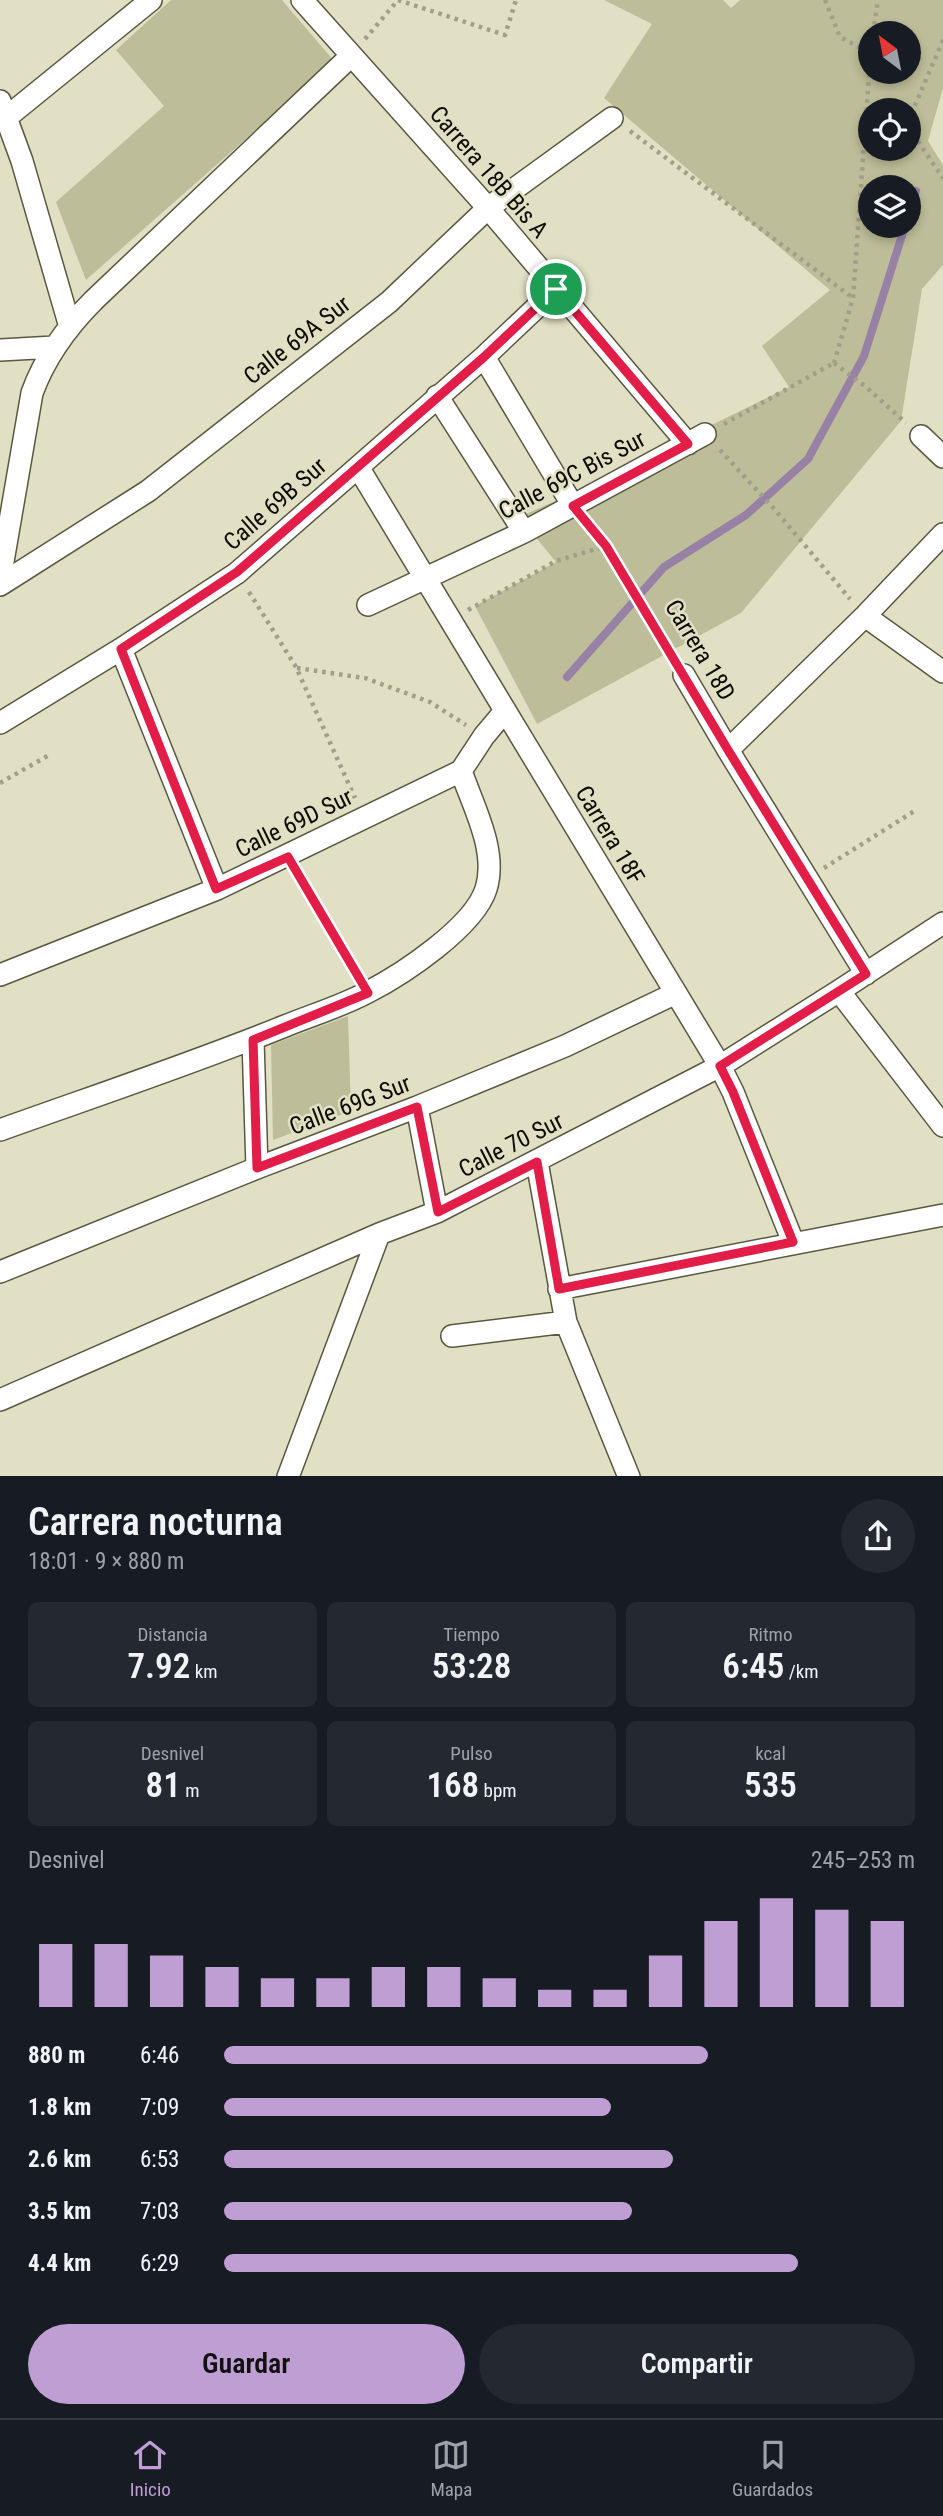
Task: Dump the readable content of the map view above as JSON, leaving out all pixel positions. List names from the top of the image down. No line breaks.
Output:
{"streets":{"street":["Carrera 18B Bis A","Calle 69A Sur","Calle 69C Bis Sur","Calle 69B Sur","Carrera 18D","Calle 69D Sur","Carrera 18F","Calle 69G Sur","Calle 70 Sur"]},"crossings":[["Carrera 18B Bis A","Calle 69A Sur"],["Carrera 18B Bis A","Calle 69C Bis Sur"],["Carrera 18B Bis A","Calle 69B Sur"],["Calle 69C Bis Sur","Carrera 18D"],["Calle 69C Bis Sur","Carrera 18F"],["Calle 69B Sur","Carrera 18F"],["Carrera 18D","Calle 70 Sur"],["Carrera 18F","Calle 69G Sur"],["Carrera 18F","Calle 70 Sur"]],"north":"top left","page":{"heading":["Carrera nocturna","18:01 · 9 × 880 m"],"stats":[["Distancia","7.92 km"],["Tiempo","53:28"],["Ritmo","6:45 /km"],["Desnivel","81 m"],["Pulso","168 bpm"],["kcal","535"]],"chart":["Desnivel","245–253 m"],"list":[{"name":"880 m","note":"6:46"},{"name":"1.8 km","note":"7:09"},{"name":"2.6 km","note":"6:53"},{"name":"3.5 km","note":"7:03"},{"name":"4.4 km","note":"6:29"}],"buttons":["Guardar","Compartir"],"tabs":["Inicio","Mapa","Guardados"]}}
